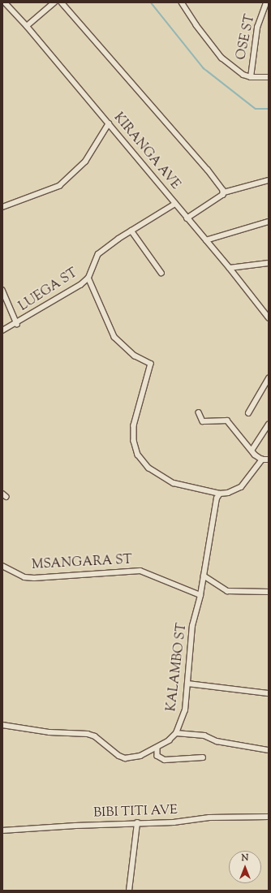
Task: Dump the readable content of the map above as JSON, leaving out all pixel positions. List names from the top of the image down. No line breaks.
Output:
{"streets":{"street":["OSE ST","KIRANGA AVE","LUEGA ST","MSANGARA ST","KALAMBO ST","BIBI TITI AVE"]},"crossings":[["KIRANGA AVE","LUEGA ST"],["MSANGARA ST","KALAMBO ST"]],"north":"top"}
